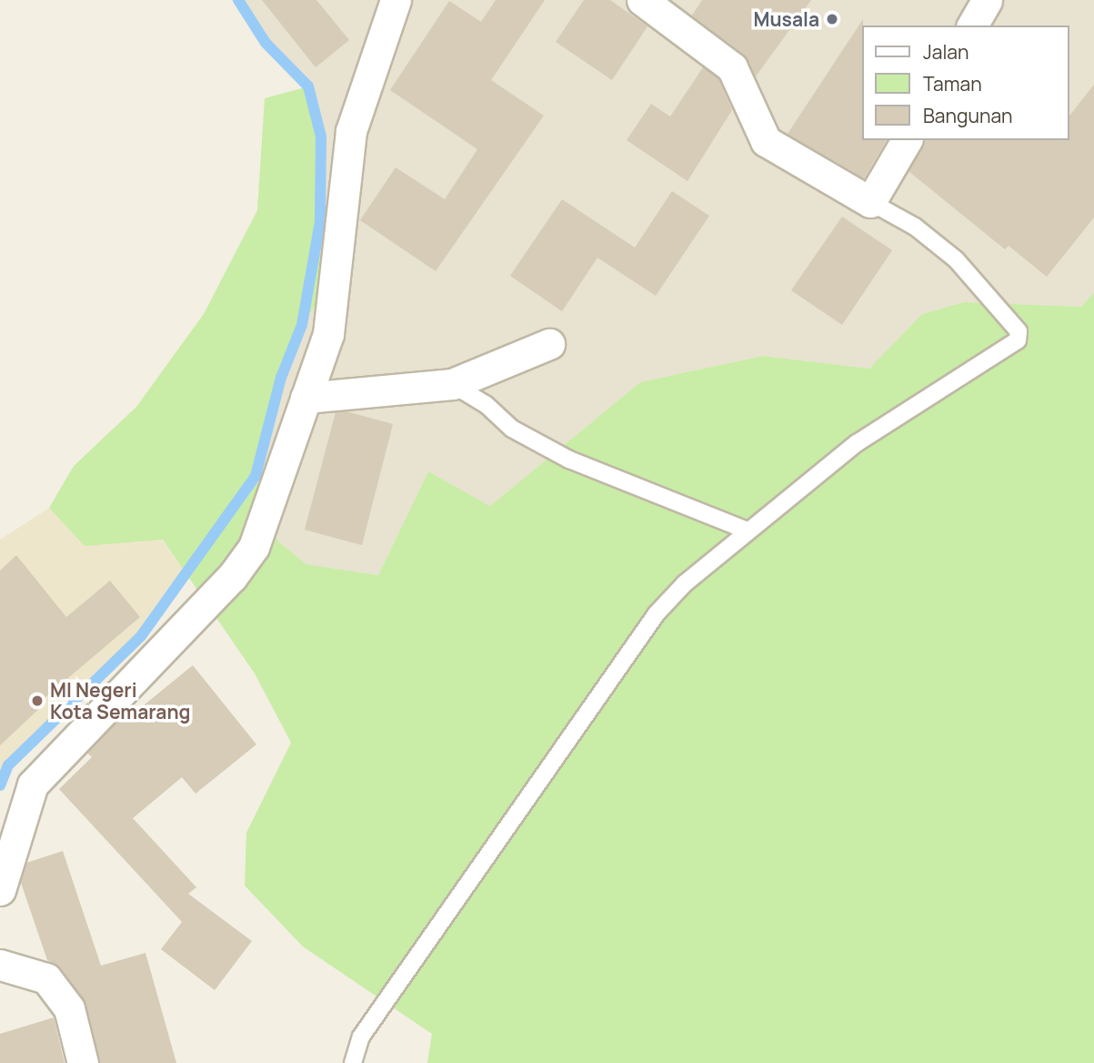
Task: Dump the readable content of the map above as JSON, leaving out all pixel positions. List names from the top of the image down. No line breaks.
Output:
{"places":["Musala","MI Negeri Kota Semarang"],"legend":["Jalan","Taman","Bangunan"]}
